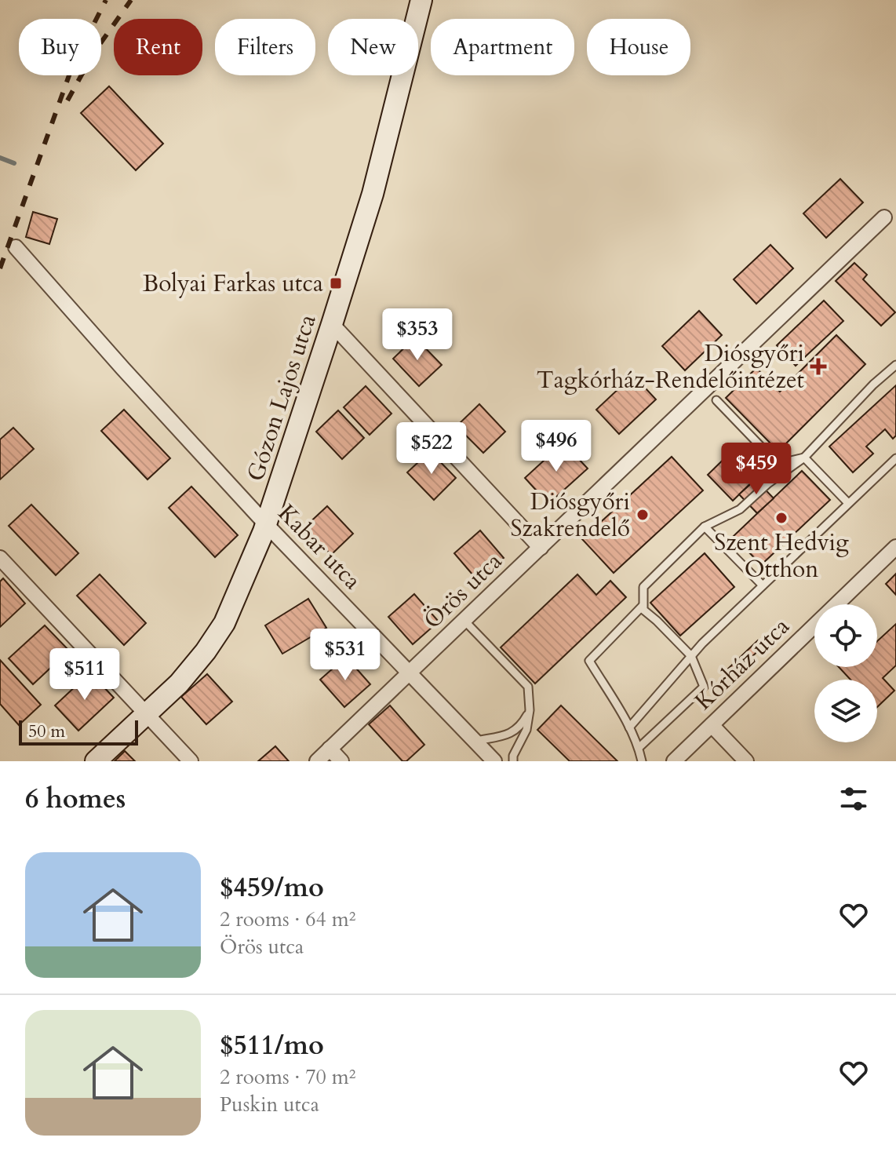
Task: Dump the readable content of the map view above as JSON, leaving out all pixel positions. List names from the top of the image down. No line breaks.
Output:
{"streets":{"main road":["Gózon Lajos utca"],"street":["Kabar utca","Örös utca","Kórház utca"]},"crossings":[["Gózon Lajos utca","Kabar utca"],["Kabar utca","Örös utca"]],"places":{"transit":["Bolyai Farkas utca"],"health":["Diósgyőri Tagkórház-Rendelőintézet"],"other":["Diósgyőri Szakrendelő","Szent Hedvig Otthon"]},"scale_bar":"50 m","page":{"chip":["Buy","Rent","Filters","New","Apartment","House"],"price":["$353","$496","$522","$459","$531","$511"],"scale":"50 m","heading":"6 homes","list":[{"name":"$459/mo","note":"2 rooms · 64 m² · Örös utca"},{"name":"$511/mo","note":"2 rooms · 70 m² · Puskin utca"}]}}
